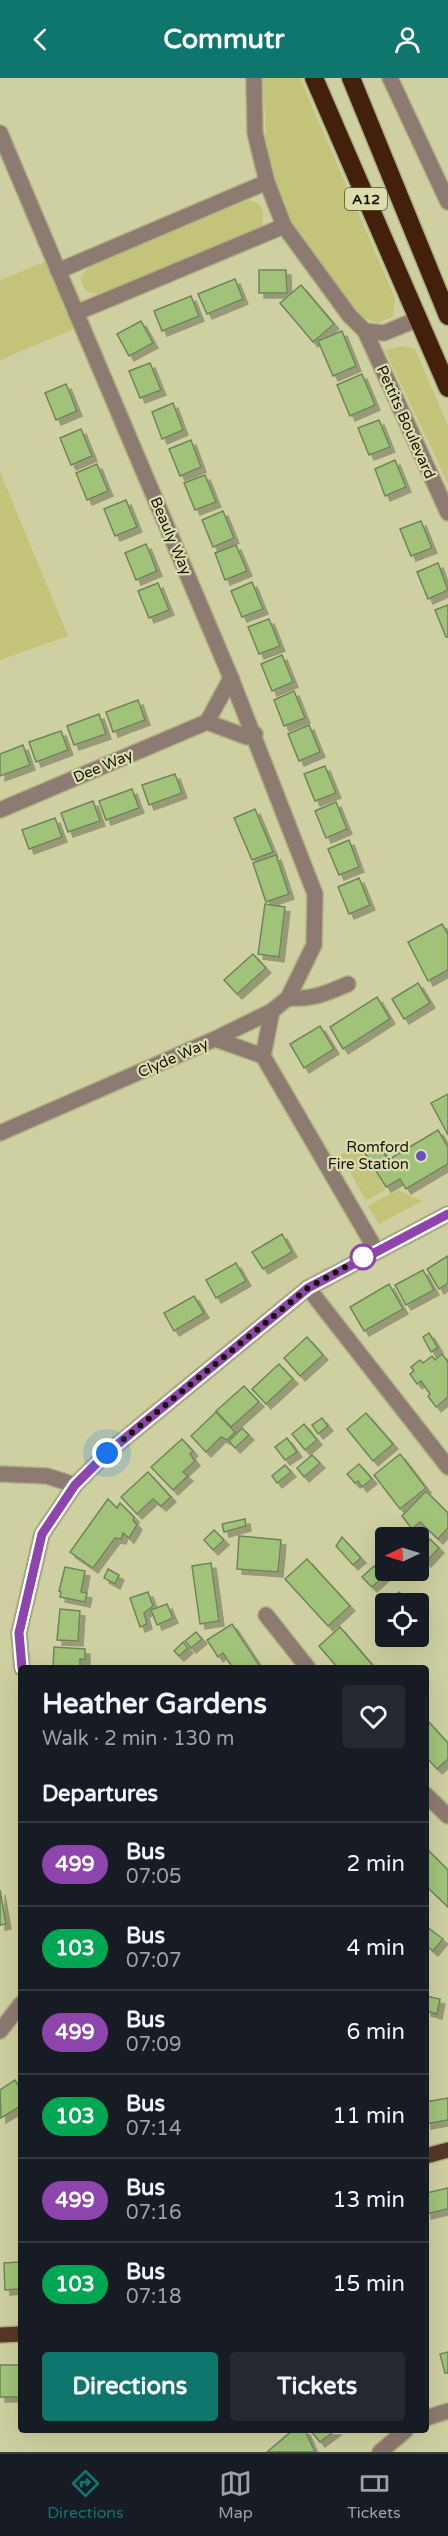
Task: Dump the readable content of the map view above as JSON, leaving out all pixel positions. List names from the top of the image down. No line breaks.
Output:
{"streets":{"highway":["A12"],"street":["Pettits Boulevard","Beauly Way","Dee Way","Clyde Way"]},"crossings":[["Beauly Way","Clyde Way"]],"places":["Romford Fire Station"],"lines":["bus line 499"],"north":"left","page":{"header":"Commutr","heading":[["Heather Gardens","Walk · 2 min · 130 m"],"Departures"],"list":[{"mark":"499","name":"Bus","note":"07:05","value":"2 min"},{"mark":"103","name":"Bus","note":"07:07","value":"4 min"},{"mark":"499","name":"Bus","note":"07:09","value":"6 min"},{"mark":"103","name":"Bus","note":"07:14","value":"11 min"},{"mark":"499","name":"Bus","note":"07:16","value":"13 min"},{"mark":"103","name":"Bus","note":"07:18","value":"15 min"}],"buttons":["Directions","Tickets"],"tabs":["Directions","Map","Tickets"]}}
